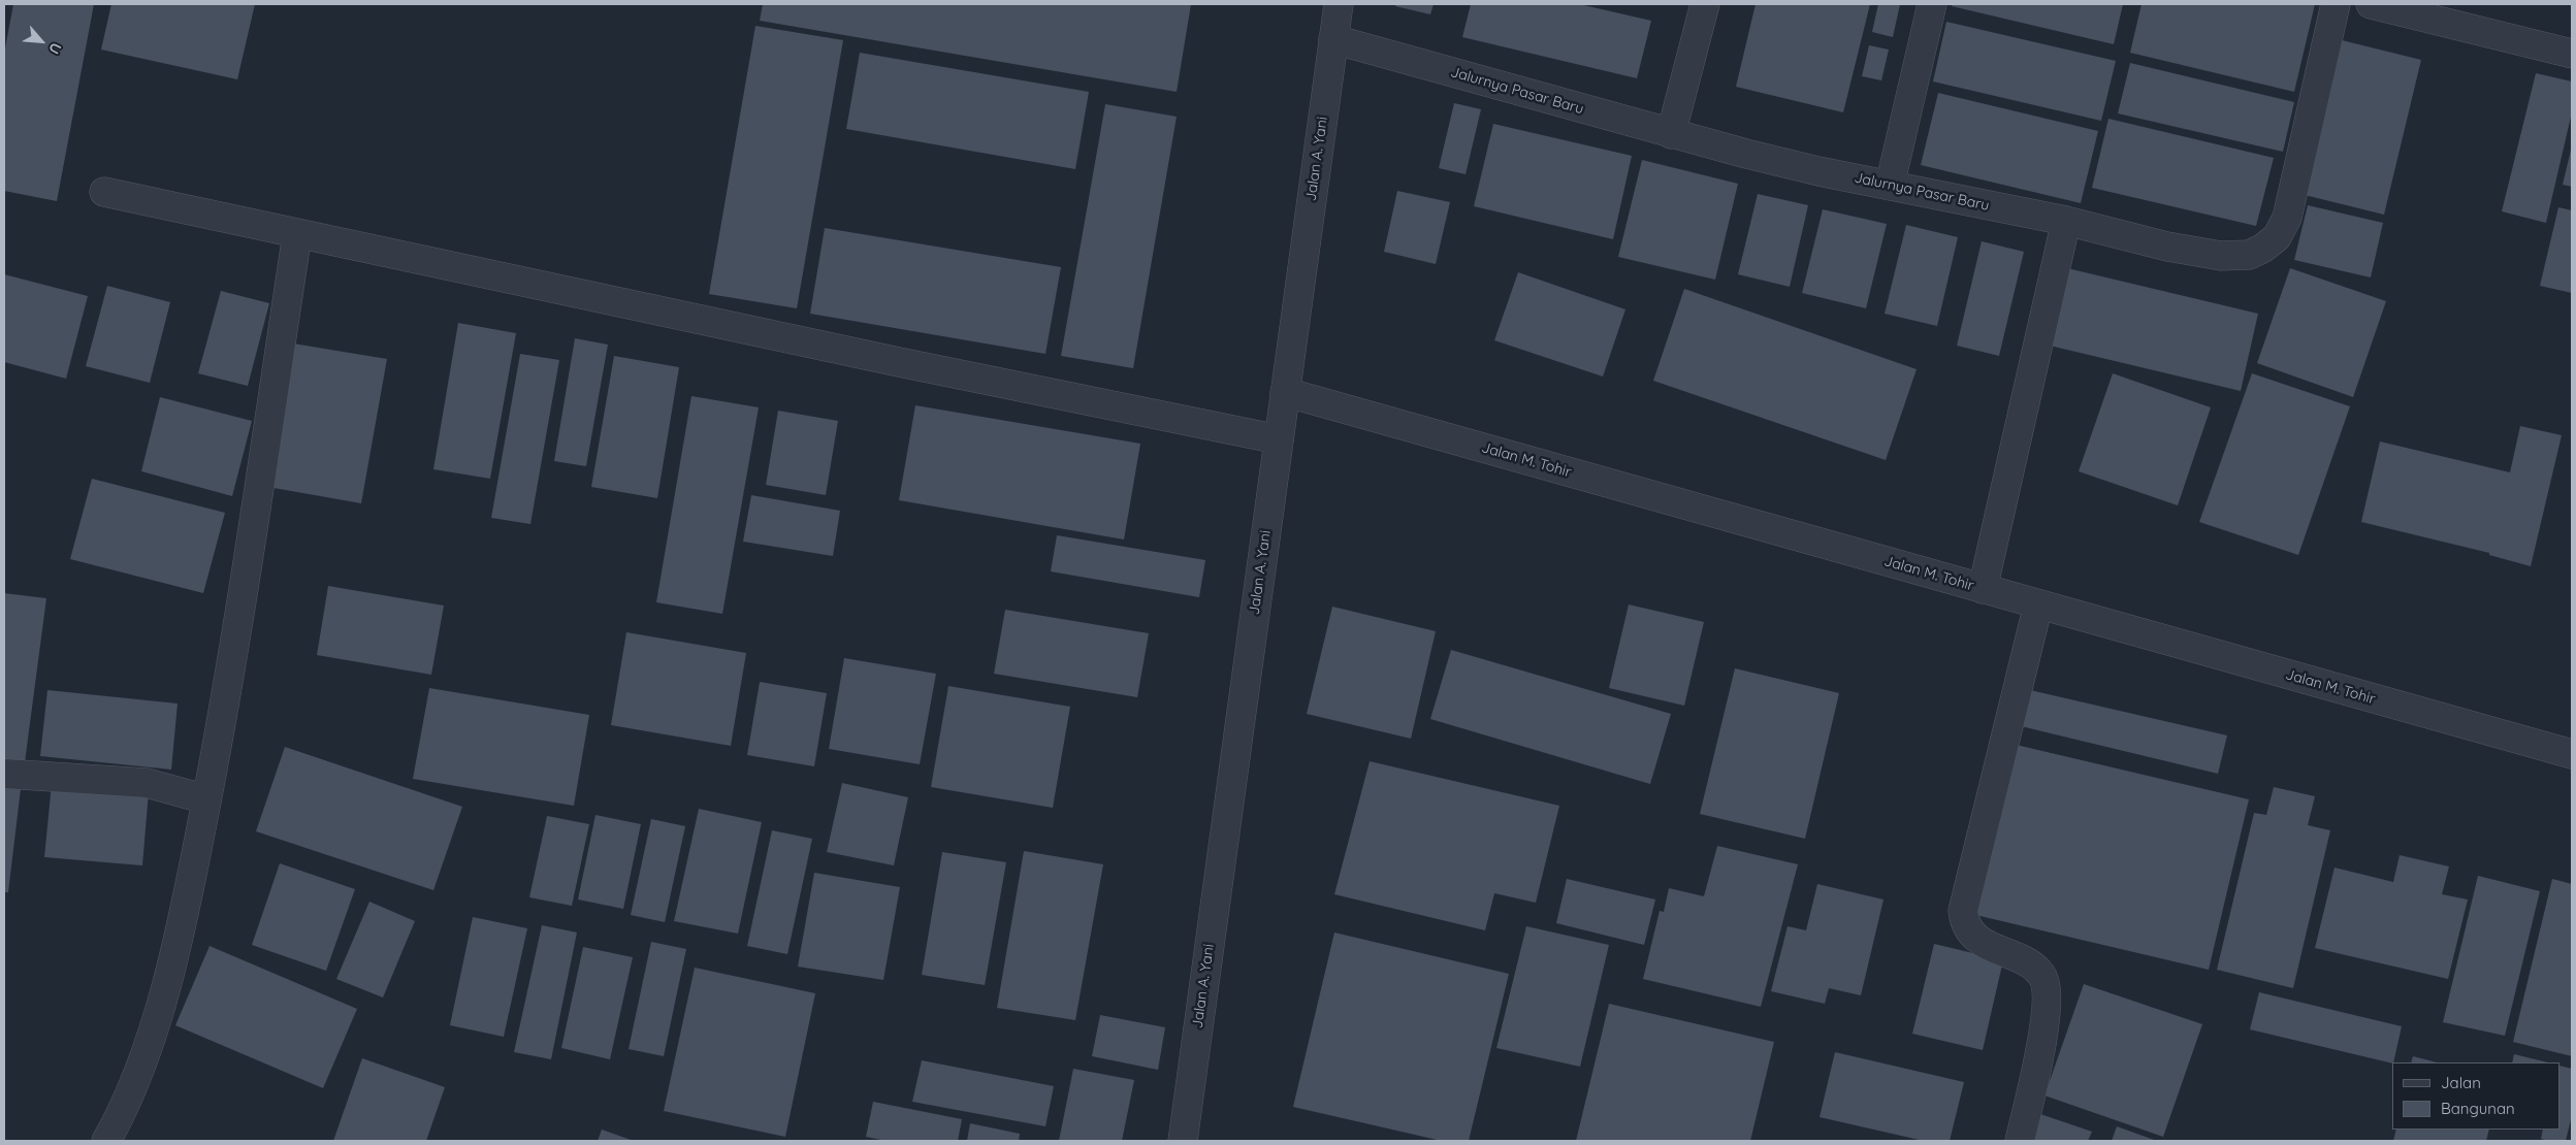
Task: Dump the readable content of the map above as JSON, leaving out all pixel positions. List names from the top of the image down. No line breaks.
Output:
{"streets":{"street":["Jalurnya Pasar Baru","Jalan A. Yani","Jalan M. Tohir"]},"crossings":[["Jalurnya Pasar Baru","Jalan A. Yani"],["Jalan A. Yani","Jalan M. Tohir"]],"legend":["Jalan","Bangunan"],"north":"bottom right"}
